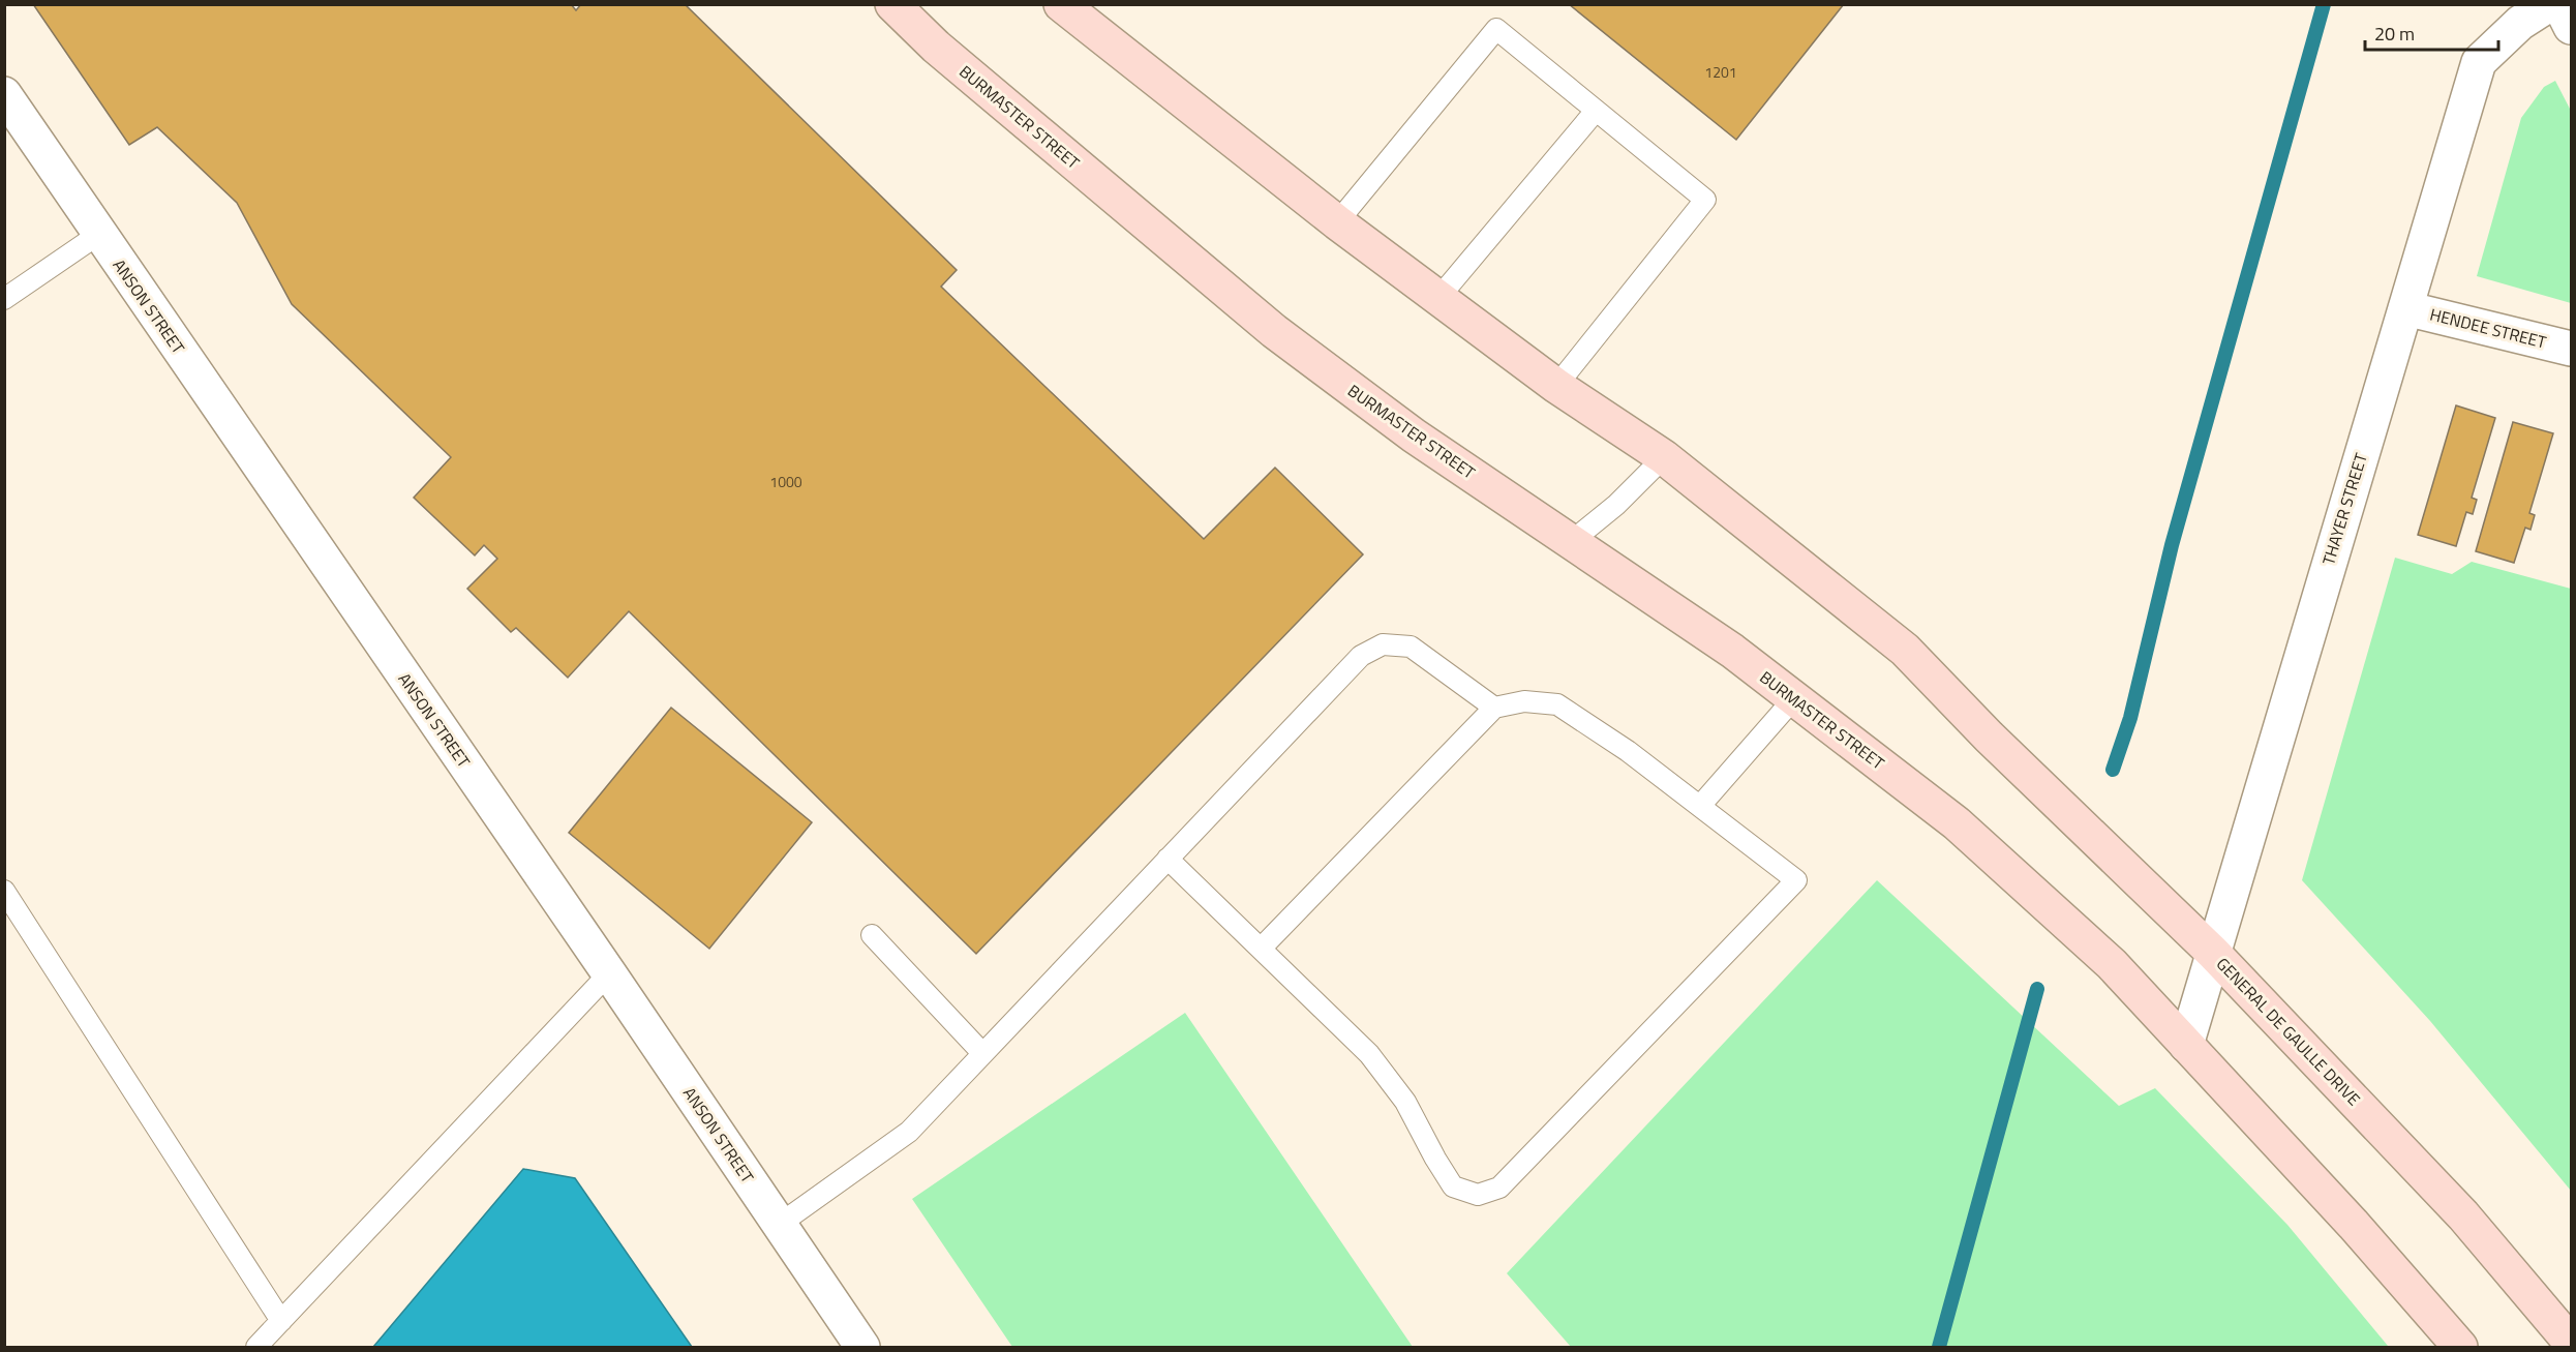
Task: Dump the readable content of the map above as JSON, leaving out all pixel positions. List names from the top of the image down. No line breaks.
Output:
{"streets":{"main road":["BURMASTER STREET","GENERAL DE GAULLE DRIVE"],"street":["ANSON STREET","HENDEE STREET","THAYER STREET"]},"crossings":[["BURMASTER STREET","THAYER STREET"],["HENDEE STREET","THAYER STREET"],["THAYER STREET","GENERAL DE GAULLE DRIVE"]],"house_numbers":["1201","1000"],"scale_bar":"20 m"}
